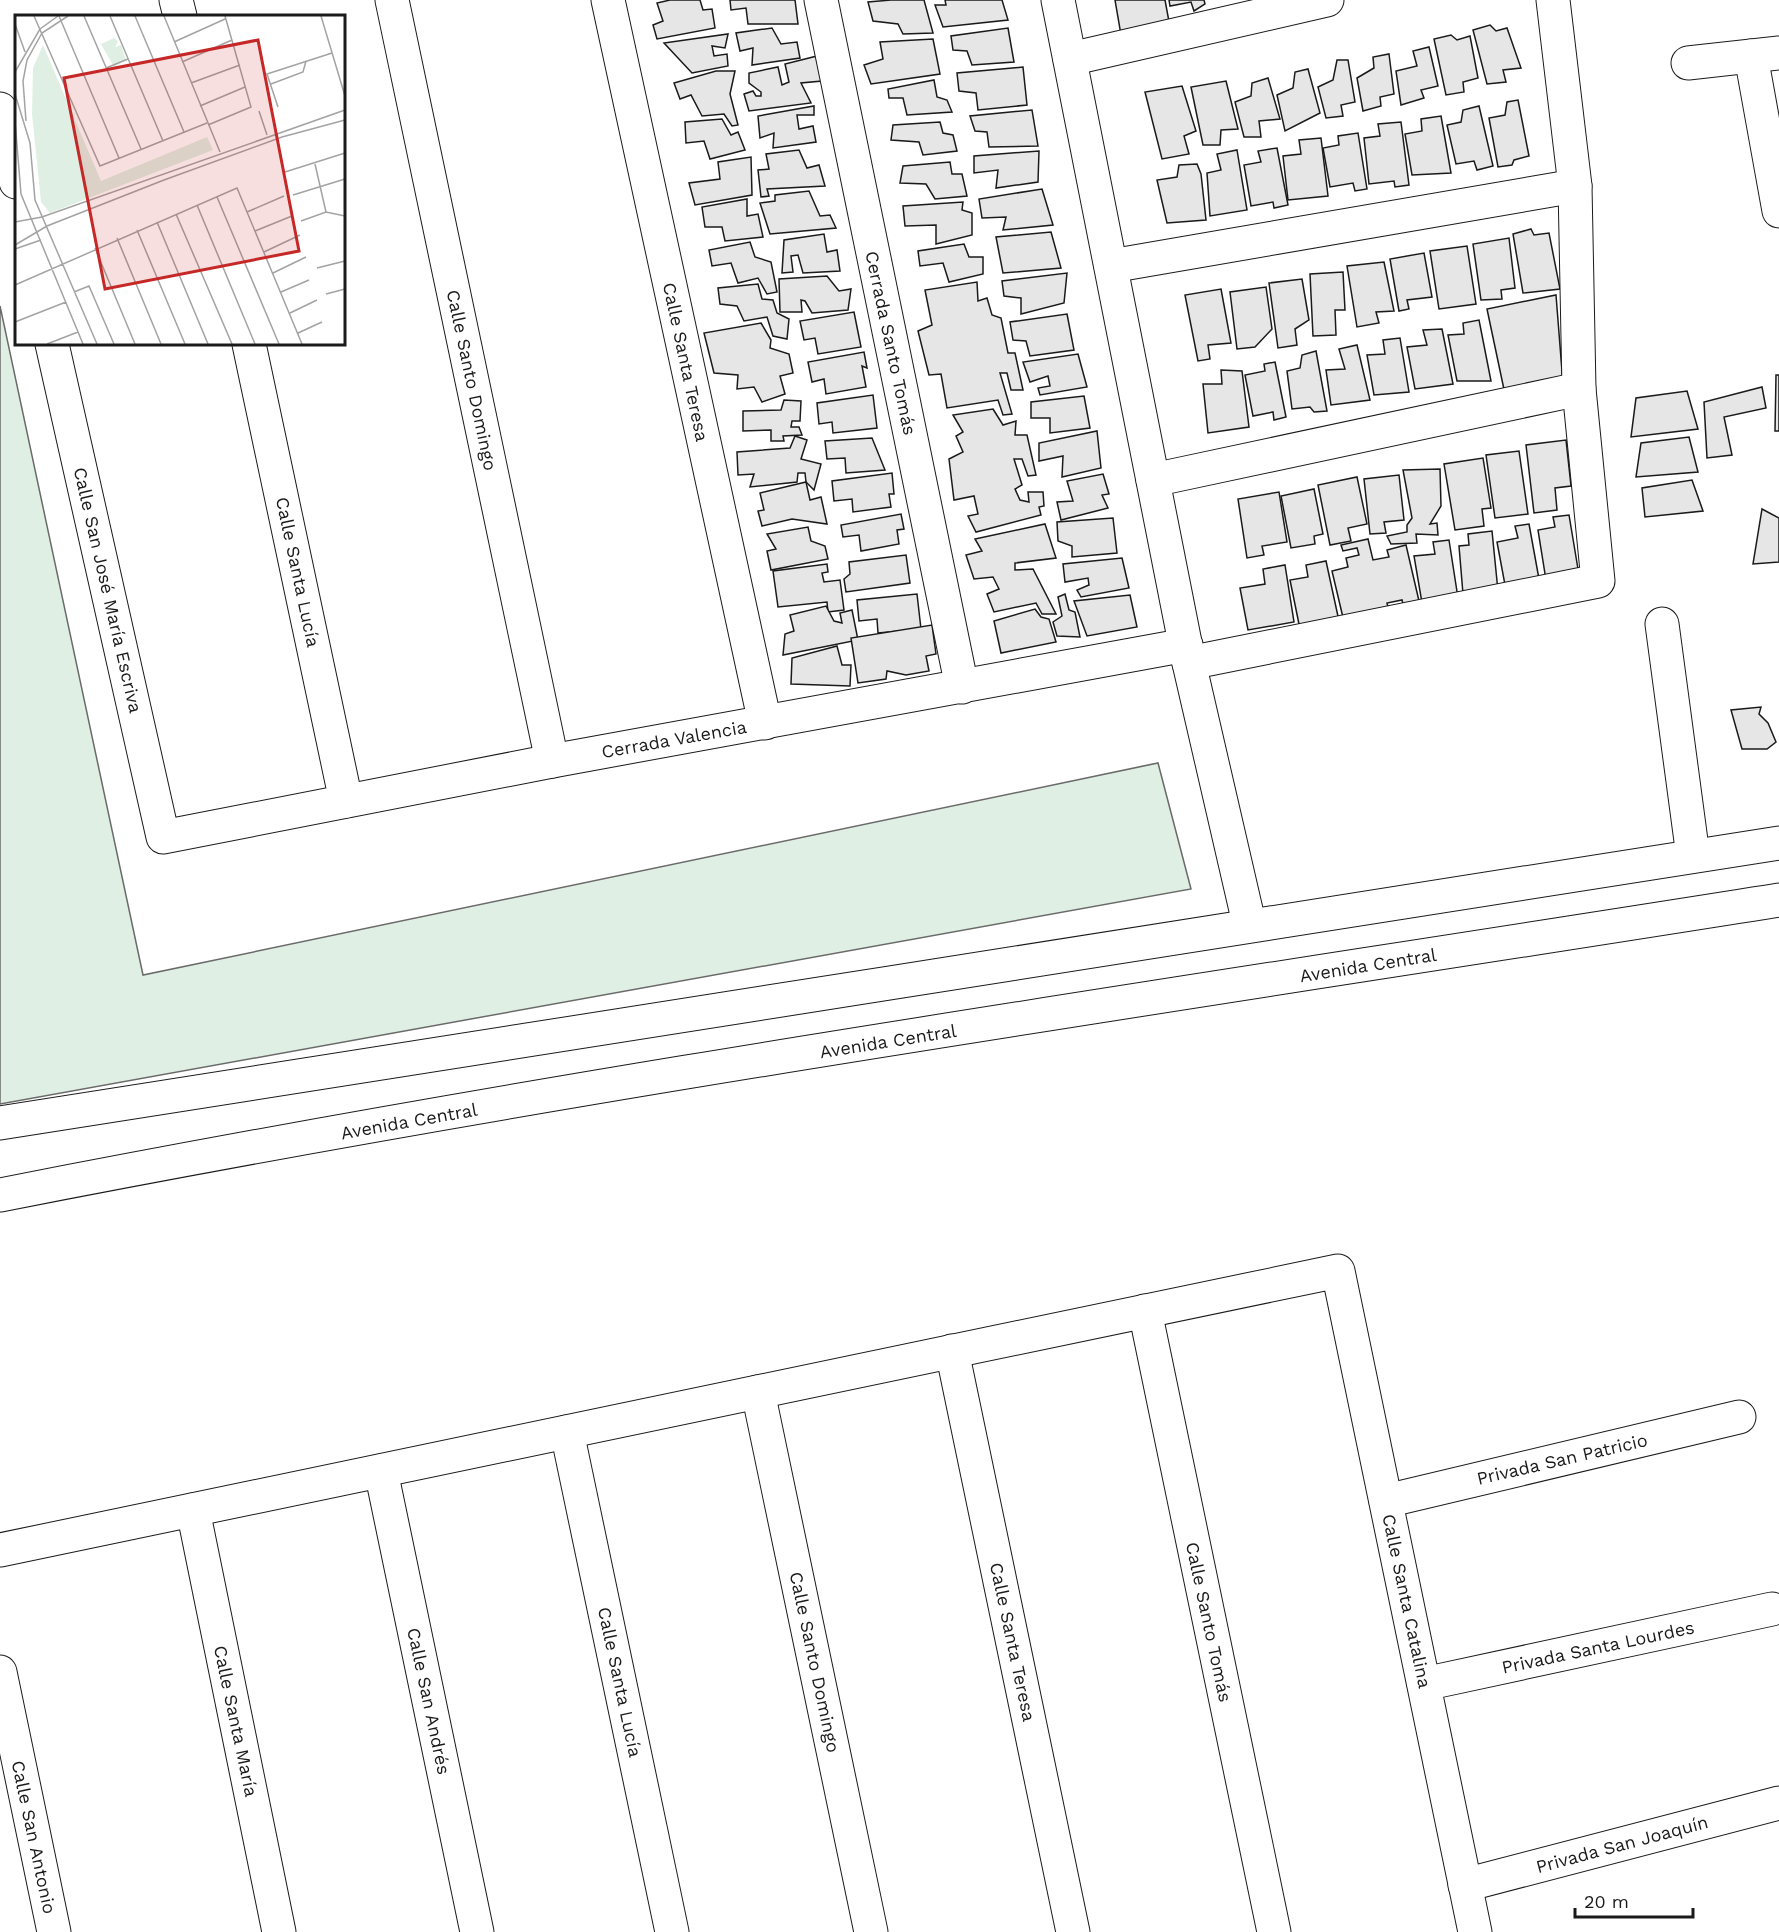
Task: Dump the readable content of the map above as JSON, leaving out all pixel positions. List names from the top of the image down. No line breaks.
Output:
{"streets":{"street":["Cerrada Santo Tomás","Calle Santa Teresa","Calle Santo Domingo","Calle Santa Lucía","Calle San José María Escriva","Cerrada Valencia","Avenida Central","Privada San Patricio","Calle Santa Catalina","Calle Santo Tomás","Privada Santa Lourdes","Calle San Andrés","Calle Santa María","Calle San Antonio","Privada San Joaquín"]},"crossings":[["Cerrada Santo Tomás","Cerrada Valencia"],["Calle Santa Teresa","Cerrada Valencia"],["Calle Santo Domingo","Cerrada Valencia"],["Calle Santa Lucía","Cerrada Valencia"],["Calle San José María Escriva","Cerrada Valencia"],["Privada San Patricio","Calle Santa Catalina"],["Calle Santa Catalina","Calle Santo Tomás"],["Calle Santa Catalina","Privada Santa Lourdes"],["Calle Santa Catalina","Privada San Joaquín"]],"scale_bar":"20 m"}
